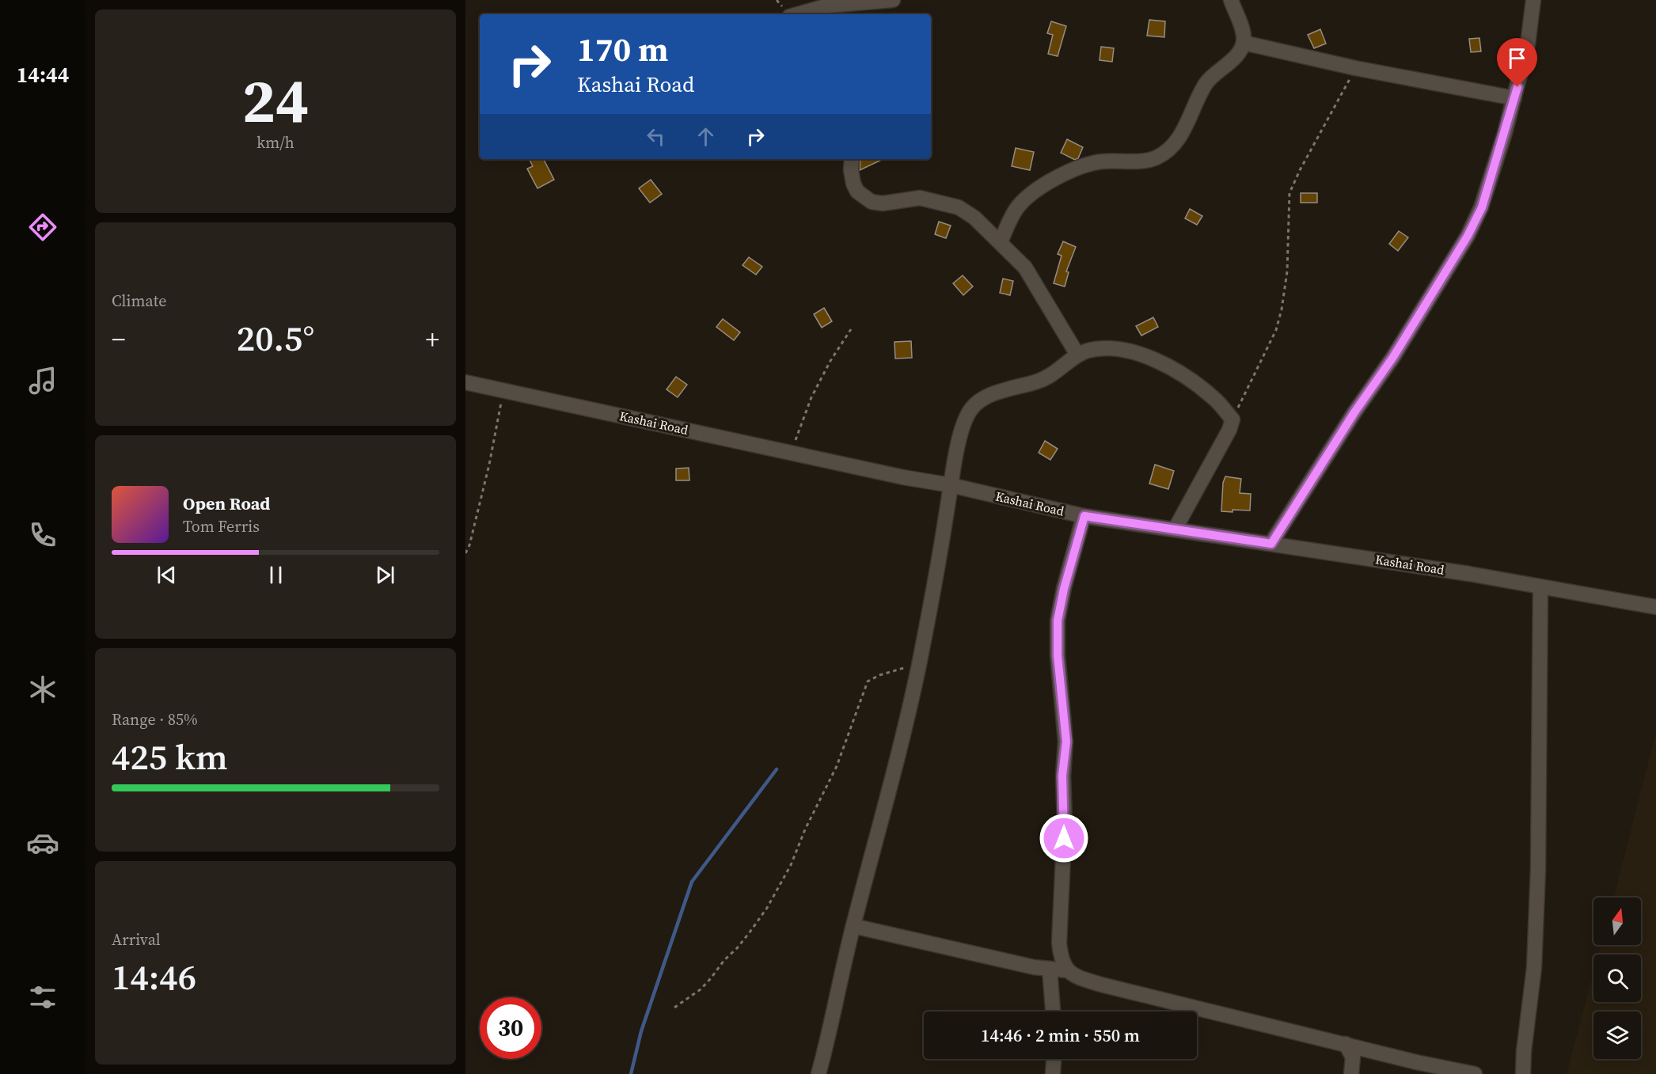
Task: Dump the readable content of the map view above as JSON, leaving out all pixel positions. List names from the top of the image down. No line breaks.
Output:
{"streets":{"street":["Kashai Road"]},"north":"top","page":{"tabs":"14:44","tile":[["24","km/h"],"Climate",["Range · 85%","425 km"],["Arrival","14:46"]],"turn":["170 m","Kashai Road"],"heat":["−","20.5°","+"],"song":["Open Road","Tom Ferris"],"limit":"30","trip":"14:46 · 2 min · 550 m"}}
